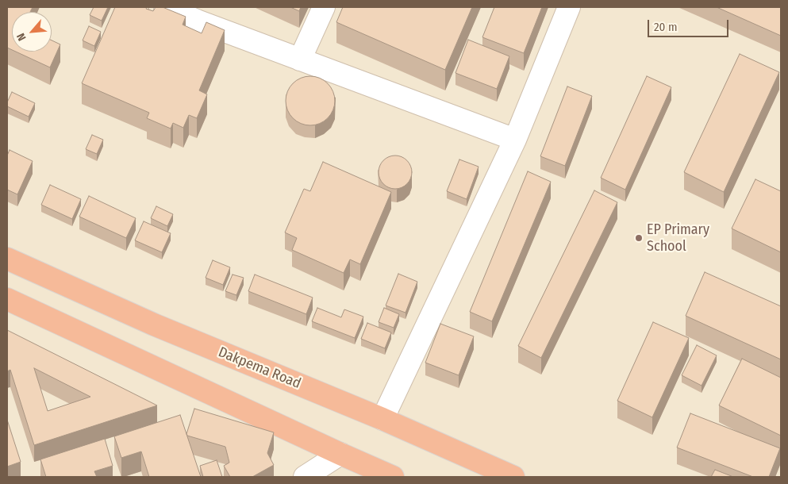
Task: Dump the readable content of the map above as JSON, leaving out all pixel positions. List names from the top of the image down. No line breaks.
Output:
{"streets":{"highway":["Dakpema Road"]},"places":["EP Primary School"],"scale_bar":"20 m","north":"bottom left"}
